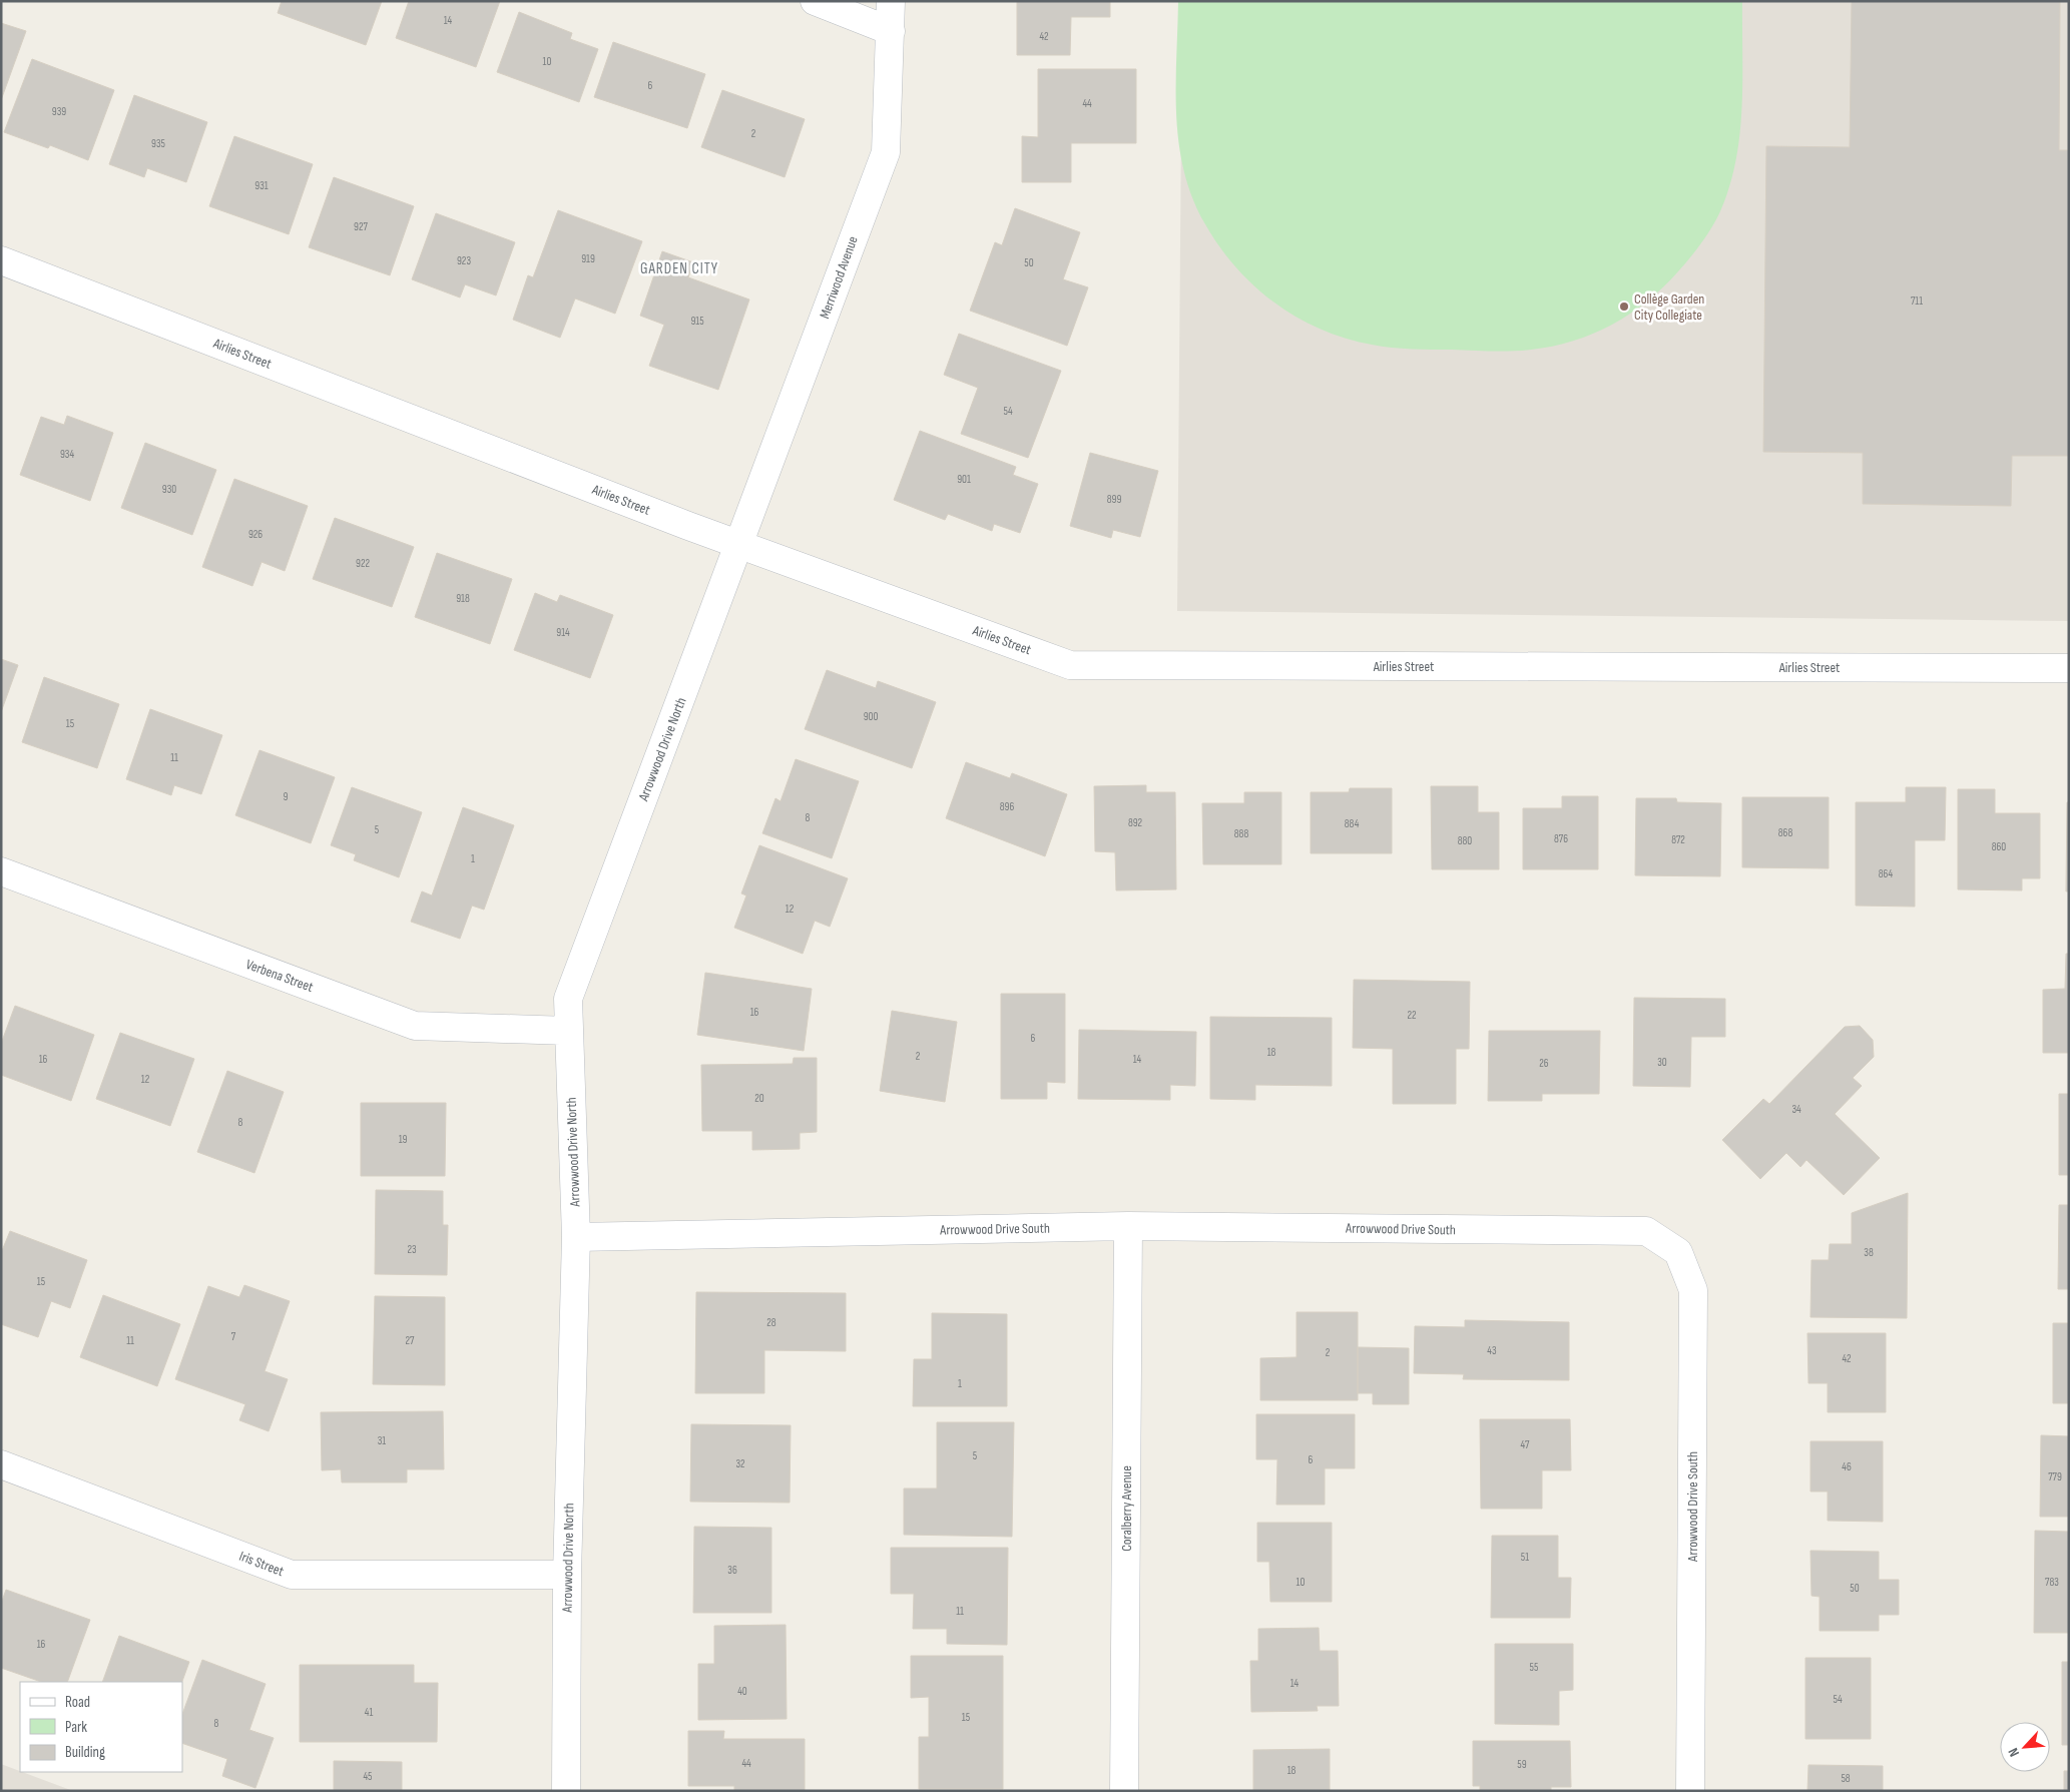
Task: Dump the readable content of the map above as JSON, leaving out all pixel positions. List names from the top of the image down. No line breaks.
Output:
{"streets":{"street":["Merriwood Avenue","Airlies Street","Arrowwood Drive North","Verbena Street","Arrowwood Drive South","Coralberry Avenue","Iris Street"]},"crossings":[["Merriwood Avenue","Airlies Street"],["Merriwood Avenue","Arrowwood Drive North"],["Airlies Street","Arrowwood Drive North"],["Arrowwood Drive North","Verbena Street"],["Arrowwood Drive North","Arrowwood Drive South"],["Arrowwood Drive North","Iris Street"],["Arrowwood Drive South","Coralberry Avenue"]],"districts":["GARDEN CITY"],"places":["Collège Garden City Collegiate"],"house_numbers":["14","42","10","6","44","939","2","935","931","927","919","923","50","711","915","54","934","901","930","899","926","922","918","914","900","15","11","9","896","8","892","884","5","868","888","876","872","880","860","1","864","12","16","22","6","18","2","16","14","30","26","12","20","34","8","19","23","38","15","28","7","11","27","43","2","42","1","31","47","5","6","32","46","779","51","36","10","783","50","11","16","55","14","40","54","41","15","8","44","59","18","45","58"],"legend":["Road","Park","Building"],"north":"bottom left"}
